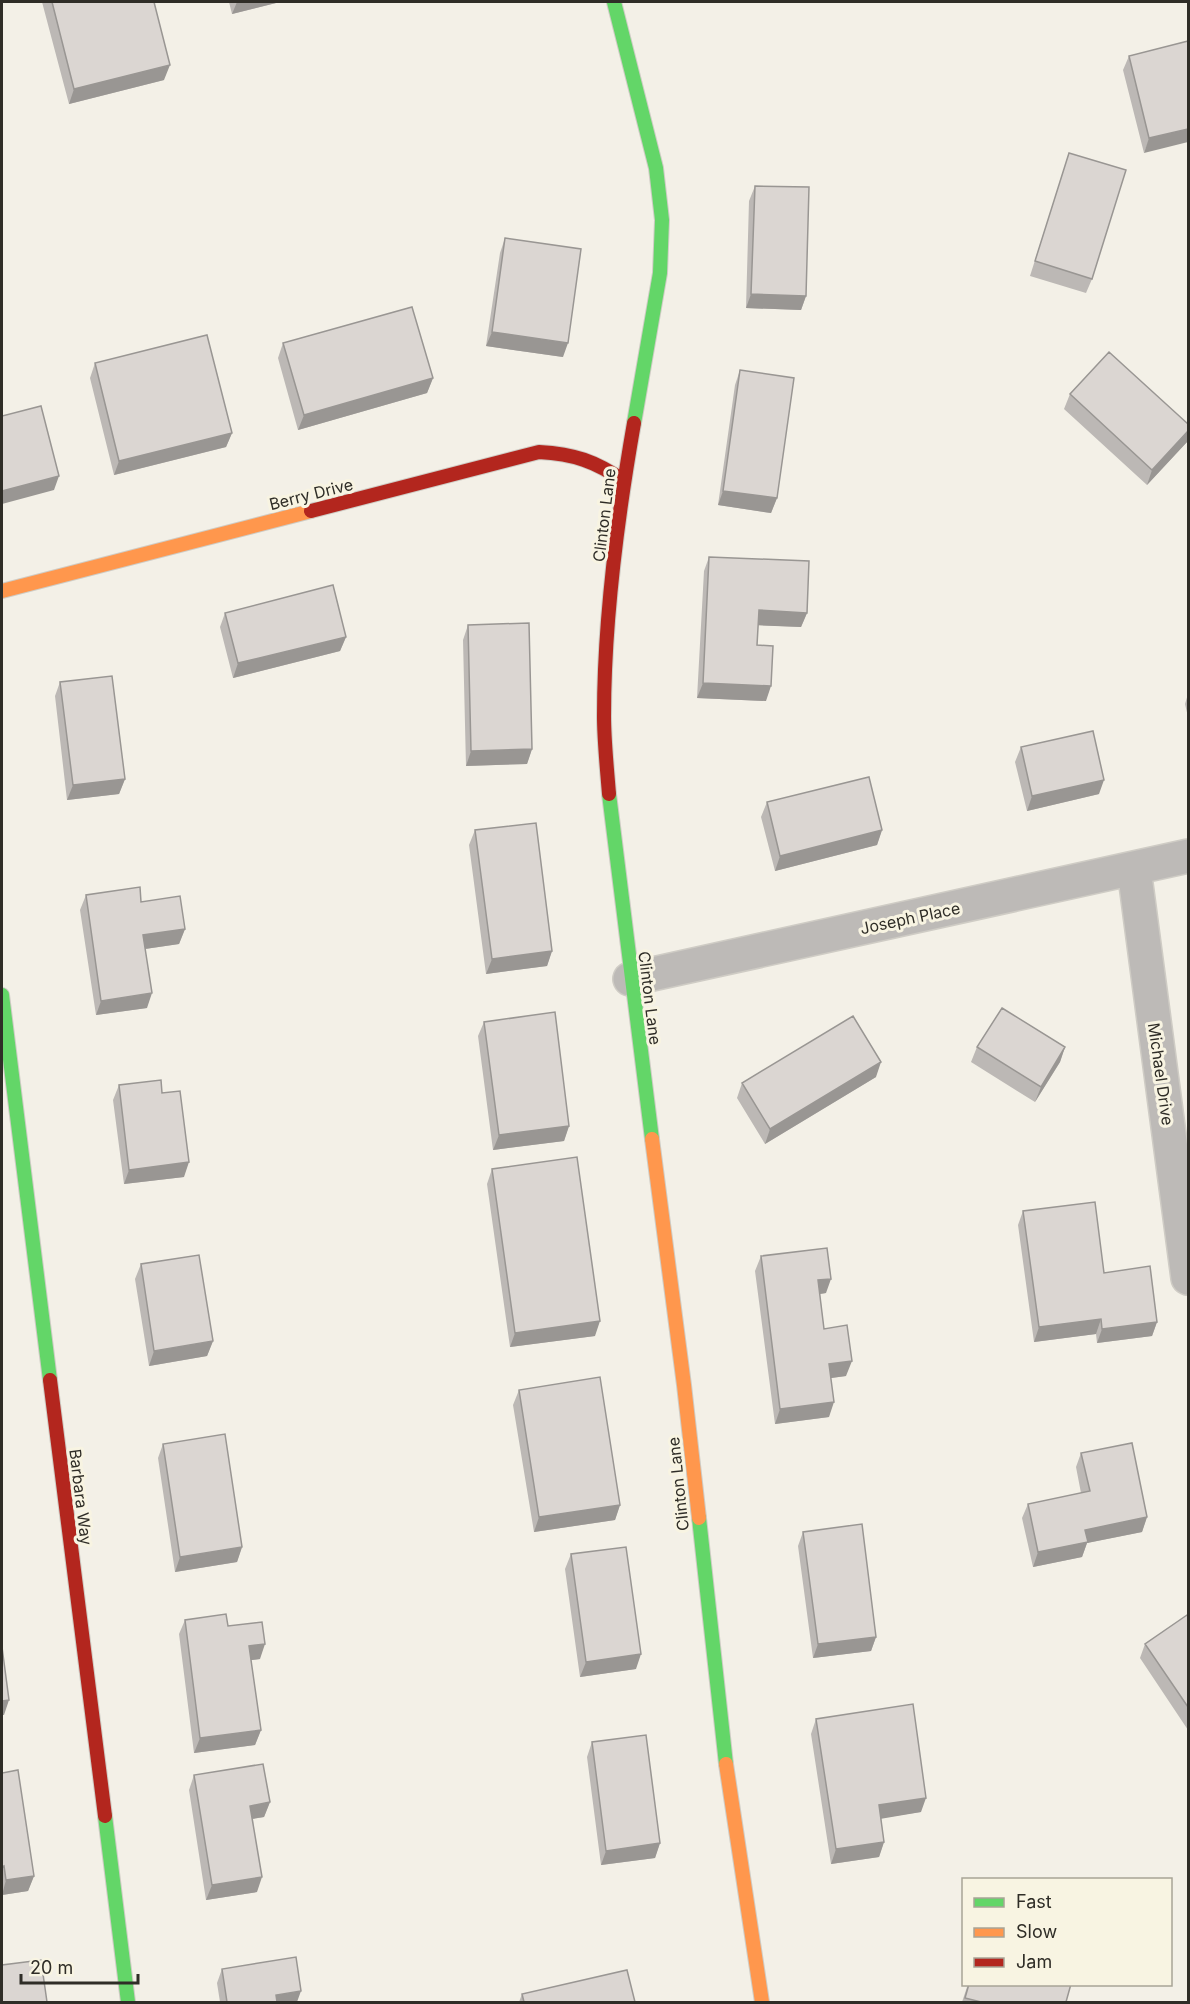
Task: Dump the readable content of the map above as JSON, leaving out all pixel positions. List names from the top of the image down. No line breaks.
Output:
{"streets":{"street":["Berry Drive","Clinton Lane","Joseph Place","Michael Drive","Barbara Way"]},"crossings":[["Berry Drive","Clinton Lane"],["Clinton Lane","Joseph Place"],["Joseph Place","Michael Drive"]],"legend":["Fast","Slow","Jam"],"scale_bar":"20 m"}
